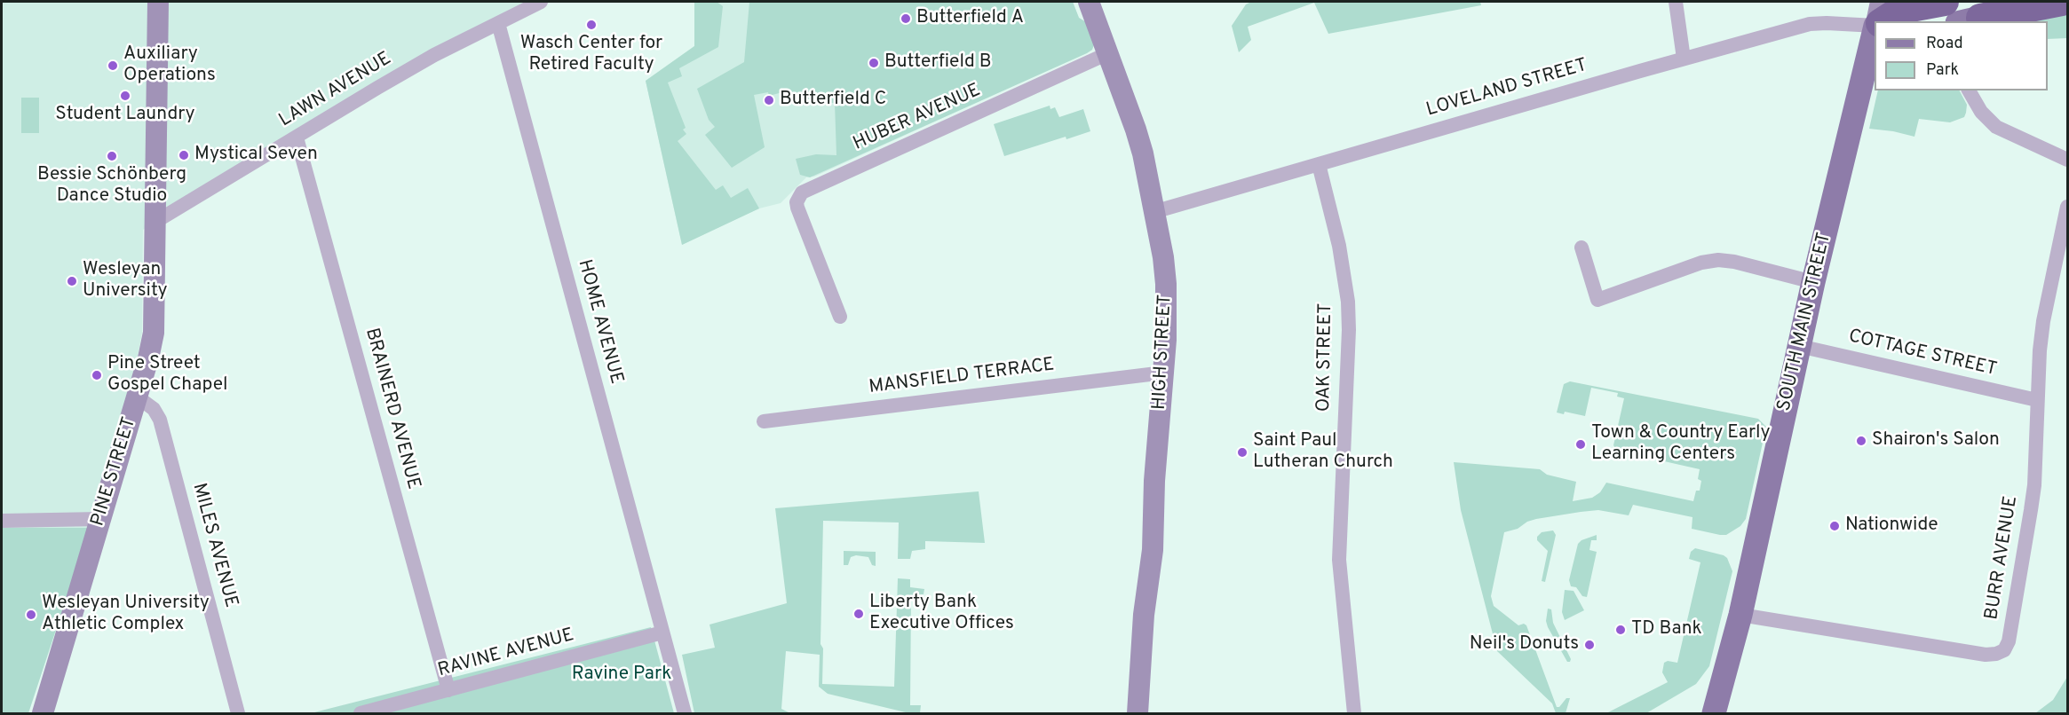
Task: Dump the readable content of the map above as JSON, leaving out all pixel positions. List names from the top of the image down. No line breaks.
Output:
{"streets":{"main road":["SOUTH MAIN STREET"],"street":["LOVELAND STREET","LAWN AVENUE","HUBER AVENUE","HOME AVENUE","HIGH STREET","COTTAGE STREET","OAK STREET","MANSFIELD TERRACE","BRAINERD AVENUE","PINE STREET","MILES AVENUE","BURR AVENUE","RAVINE AVENUE"]},"crossings":[["LOVELAND STREET","HIGH STREET"],["LOVELAND STREET","OAK STREET"],["LAWN AVENUE","HOME AVENUE"],["LAWN AVENUE","BRAINERD AVENUE"],["LAWN AVENUE","PINE STREET"],["HUBER AVENUE","HIGH STREET"],["HOME AVENUE","RAVINE AVENUE"],["SOUTH MAIN STREET","COTTAGE STREET"],["SOUTH MAIN STREET","BURR AVENUE"],["HIGH STREET","MANSFIELD TERRACE"],["COTTAGE STREET","BURR AVENUE"],["BRAINERD AVENUE","RAVINE AVENUE"],["PINE STREET","MILES AVENUE"]],"parks":["Ravine Park"],"places":["Butterfield A","Wasch Center for Retired Faculty","Butterfield B","Auxiliary Operations","Student Laundry","Butterfield C","Mystical Seven","Bessie Schönberg Dance Studio","Wesleyan University","Pine Street Gospel Chapel","Shairon's Salon","Town & Country Early Learning Centers","Saint Paul Lutheran Church","Nationwide","Liberty Bank Executive Offices","Wesleyan University Athletic Complex","TD Bank","Neil's Donuts"],"legend":["Road","Park"]}
